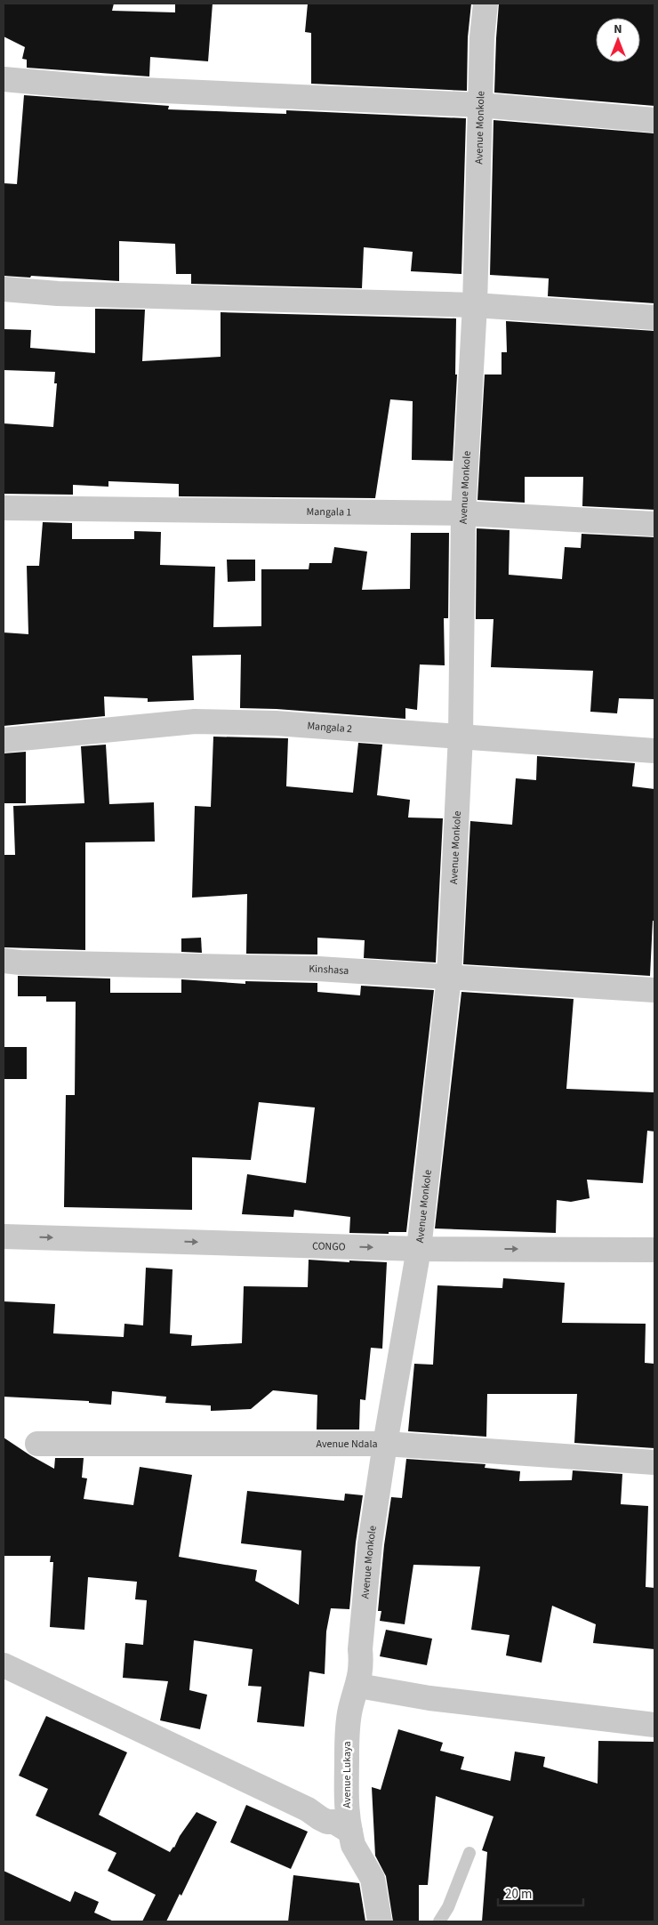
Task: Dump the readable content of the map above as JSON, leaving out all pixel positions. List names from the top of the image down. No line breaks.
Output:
{"streets":{"street":["Avenue Monkole","Mangala 1","Mangala 2","Kinshasa","CONGO","Avenue Ndala","Avenue Lukaya"]},"crossings":[["Avenue Monkole","Mangala 1"],["Avenue Monkole","Mangala 2"],["Avenue Monkole","Kinshasa"],["Avenue Monkole","CONGO"],["Avenue Monkole","Avenue Ndala"],["Avenue Monkole","Avenue Lukaya"]],"one_way":["CONGO"],"scale_bar":"20 m","north":"top"}
